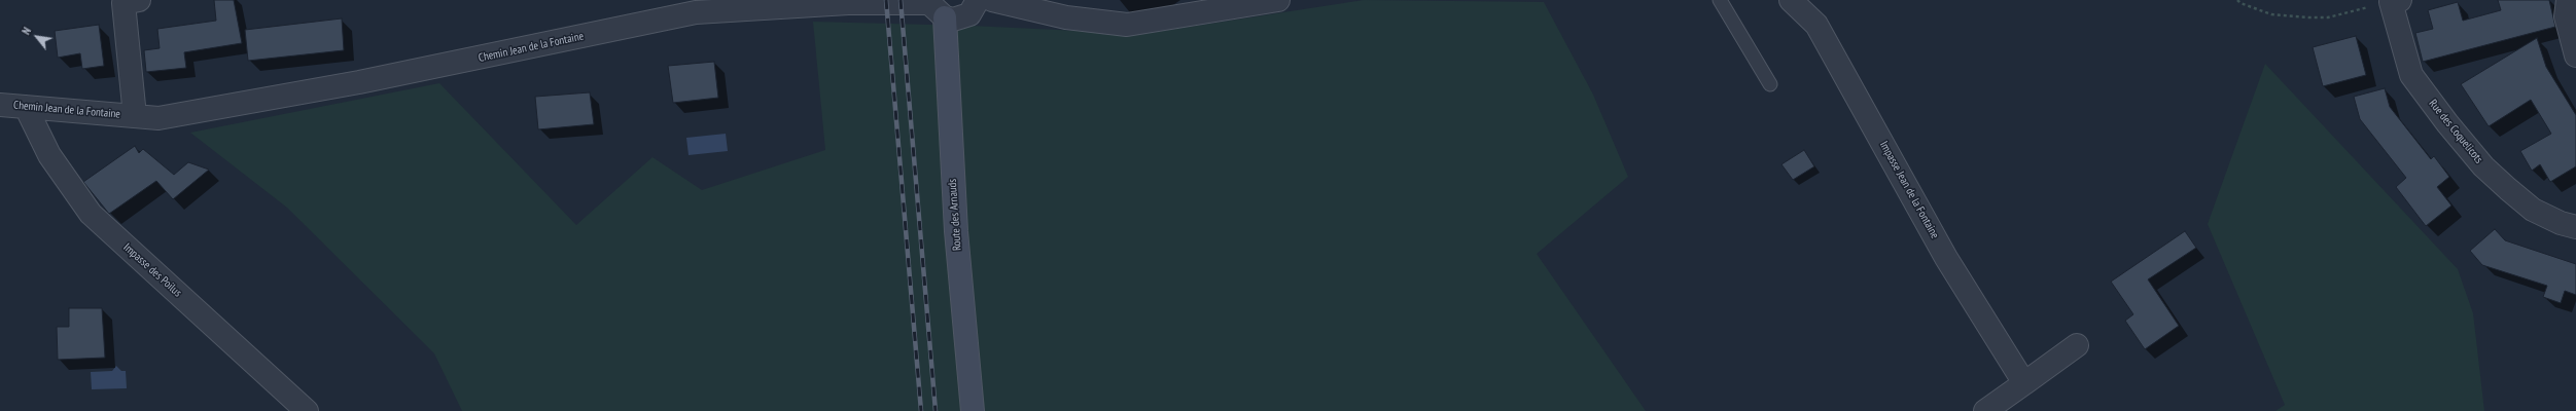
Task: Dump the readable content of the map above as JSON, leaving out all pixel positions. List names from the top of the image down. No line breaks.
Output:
{"streets":{"street":["Chemin Jean de la Fontaine","Rue des Coquelicots","Impasse Jean de la Fontaine","Route des Arnauds","Impasse des Poilus"]},"crossings":[["Chemin Jean de la Fontaine","Route des Arnauds"],["Chemin Jean de la Fontaine","Impasse des Poilus"]],"north":"top left"}
